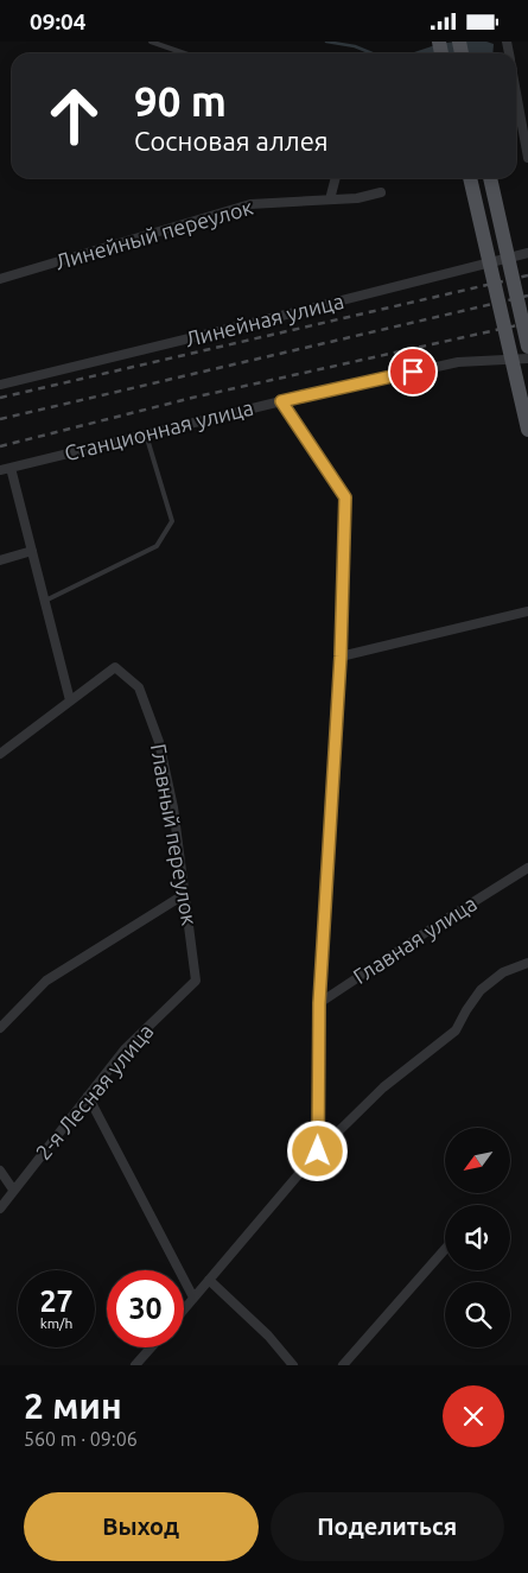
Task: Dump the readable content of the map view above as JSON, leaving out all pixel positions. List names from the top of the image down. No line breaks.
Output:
{"streets":{"street":["Линейный переулок","Линейная улица","Станционная улица","Главный переулок","Главная улица","2-я Лесная улица"]},"crossings":[["Главный переулок","2-я Лесная улица"]],"north":"bottom left","page":{"status":"09:04","turn":["90 m","Сосновая аллея"],"speed":"27 km/h","limit":"30","heading":["2 мин","560 m · 09:06"],"buttons":["Выход","Поделиться"]}}
